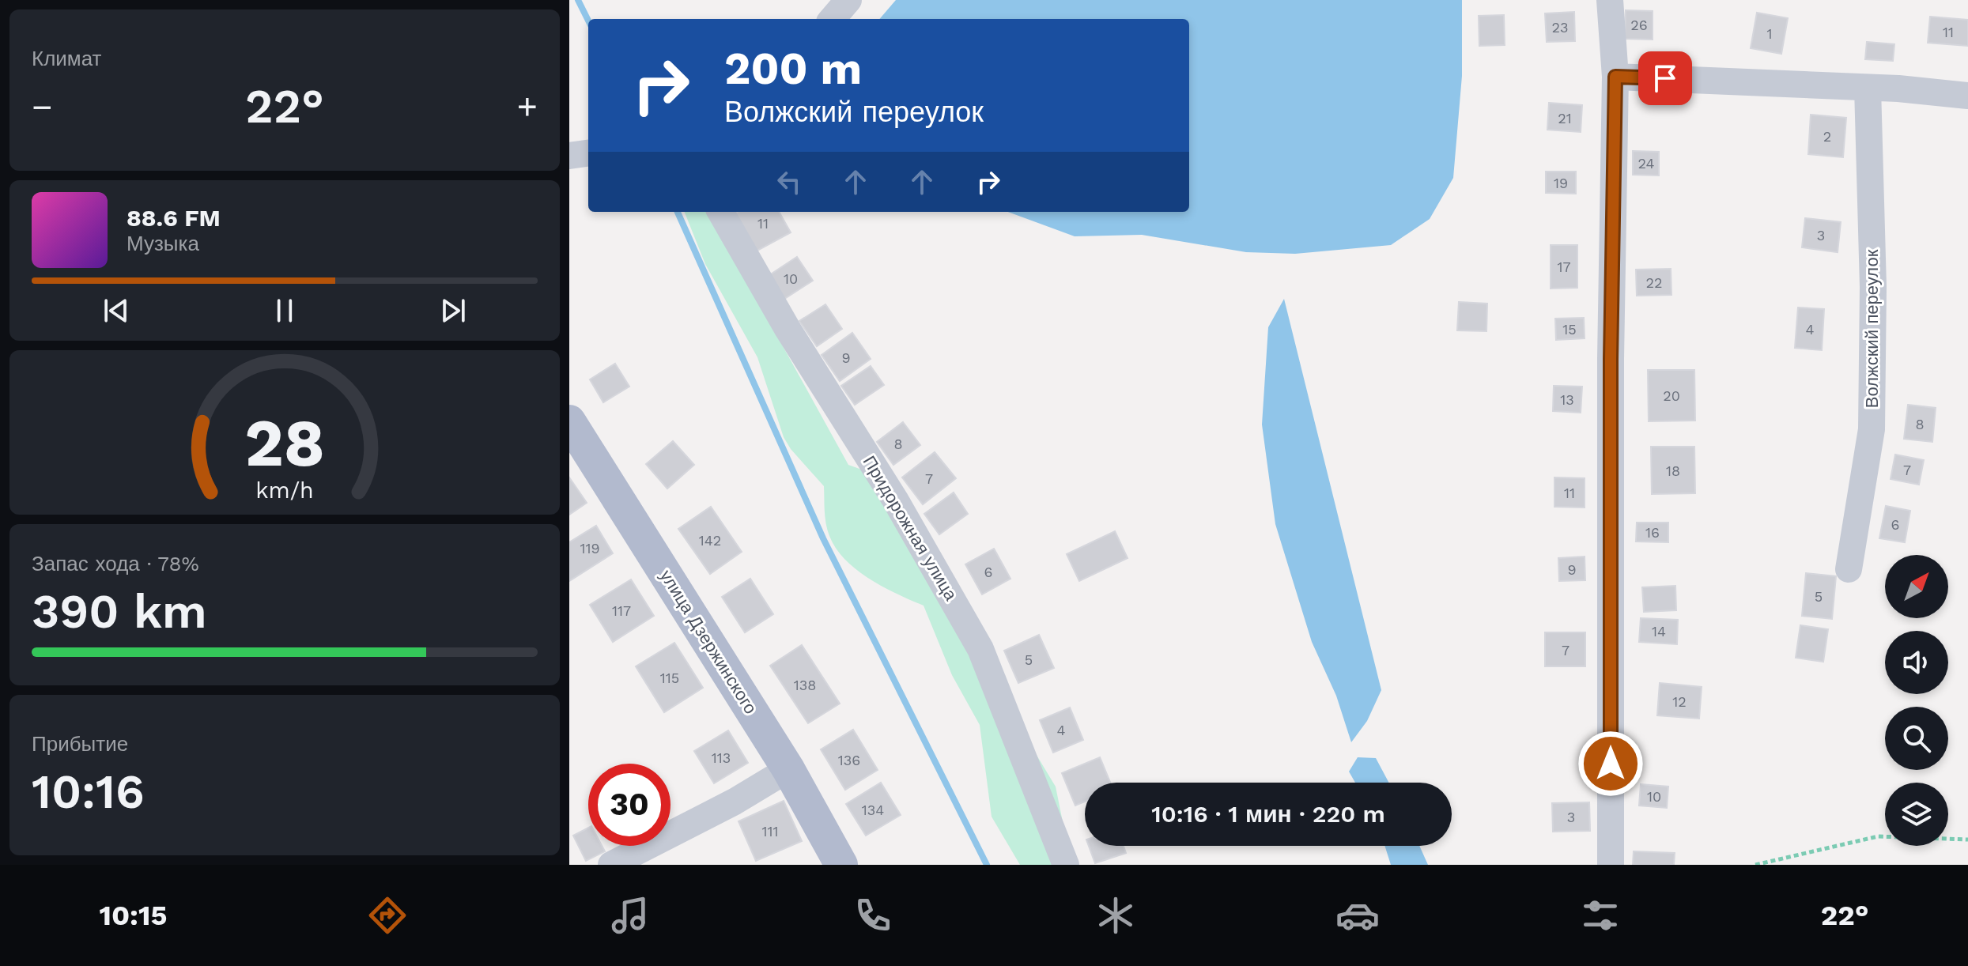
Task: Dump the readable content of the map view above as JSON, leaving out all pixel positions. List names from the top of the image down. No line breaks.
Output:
{"streets":{"main road":["улица Дзержинского"],"street":["Волжский переулок","Придорожная улица"]},"house_numbers":["26","23","11","1","21","2","24","19","11","3","17","10","22","15","4","9","20","13","8","8","7","18","7","11","6","16","142","119","9","6","5","117","14","7","5","115","138","12","4","113","136","10","134","3","111"],"north":"top right","page":{"tile":["Климат",["Запас хода · 78%","390 km"],["Прибытие","10:16"]],"turn":["200 m","Волжский переулок"],"heat":["−","22°","+"],"song":["88.6 FM","Музыка"],"limit":"30","trip":"10:16 · 1 мин · 220 m","tabs":["10:15","22°"],"gauge":["28","km/h"]}}
